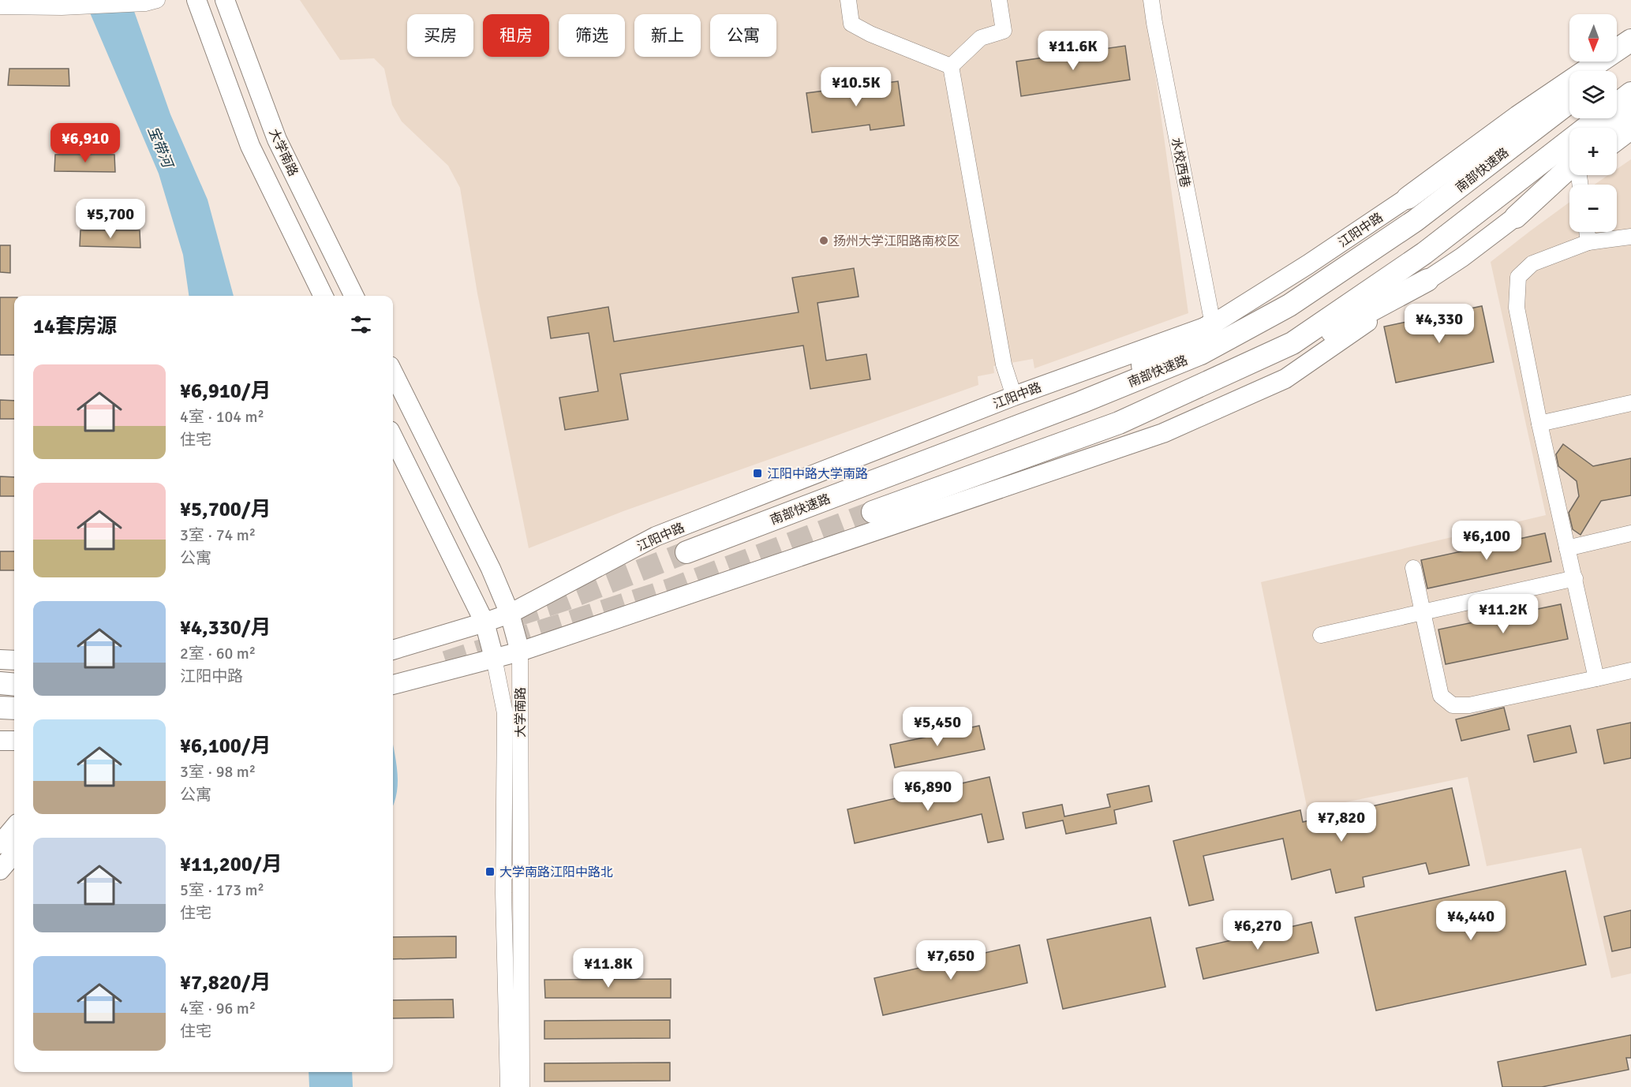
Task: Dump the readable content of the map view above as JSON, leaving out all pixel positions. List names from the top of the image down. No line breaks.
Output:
{"streets":{"highway":["南部快速路"],"main road":["大学南路","江阳中路"],"street":["水校西巷"]},"crossings":[["大学南路","江阳中路"],["水校西巷","江阳中路"]],"water":["宝带河"],"places":{"other":["扬州大学江阳路南校区"],"transit":["江阳中路大学南路","大学南路江阳中路北"]},"north":"bottom","page":{"map_buttons":["+","−"],"chip":["买房","租房","筛选","新上","公寓"],"price":["¥11.6K","¥10.5K","¥6,910","¥5,700","¥4,330","¥6,100","¥11.2K","¥5,450","¥6,890","¥7,820","¥4,440","¥6,270","¥7,650","¥11.8K"],"heading":"14套房源","list":[{"name":"¥6,910/月","note":"4室 · 104 m² · 住宅"},{"name":"¥5,700/月","note":"3室 · 74 m² · 公寓"},{"name":"¥4,330/月","note":"2室 · 60 m² · 江阳中路"},{"name":"¥6,100/月","note":"3室 · 98 m² · 公寓"},{"name":"¥11,200/月","note":"5室 · 173 m² · 住宅"},{"name":"¥7,820/月","note":"4室 · 96 m² · 住宅"}]}}
